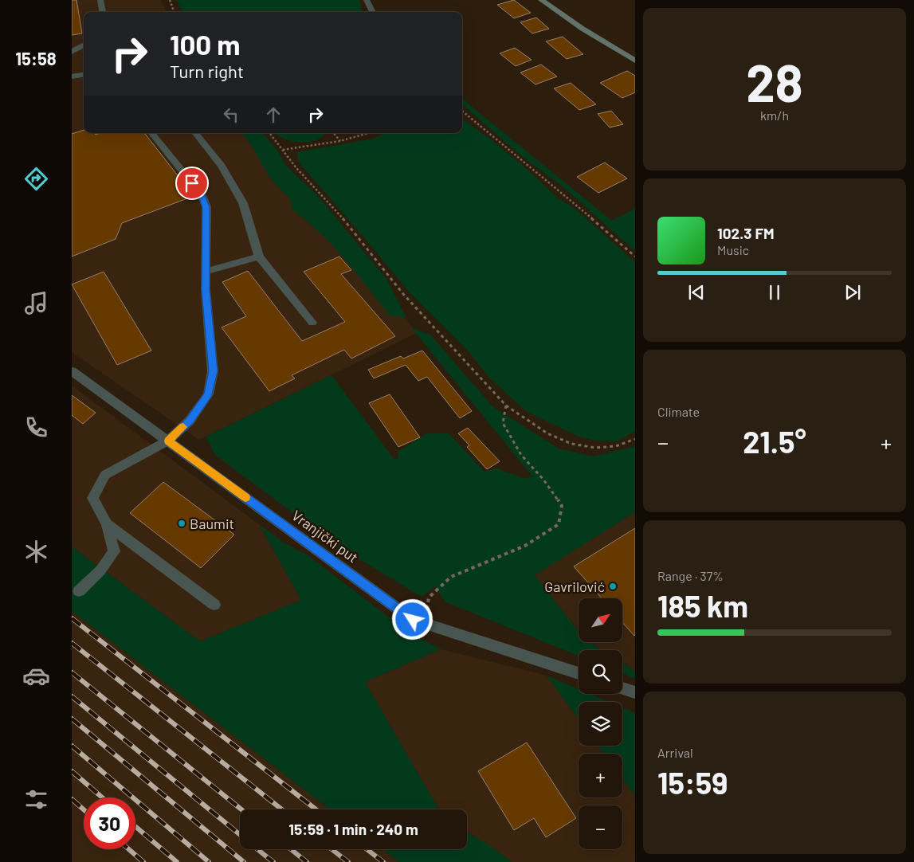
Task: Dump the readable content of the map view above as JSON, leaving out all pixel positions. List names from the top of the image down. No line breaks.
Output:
{"streets":{"street":["Vranjički put"]},"places":["Baumit","Gavrilović"],"north":"top right","page":{"tabs":"15:58","tile":[["28","km/h"],"Climate",["Range · 37%","185 km"],["Arrival","15:59"]],"turn":["100 m","Turn right"],"song":["102.3 FM","Music"],"heat":["−","21.5°","+"],"map_buttons":["+","−"],"limit":"30","trip":"15:59 · 1 min · 240 m"}}
